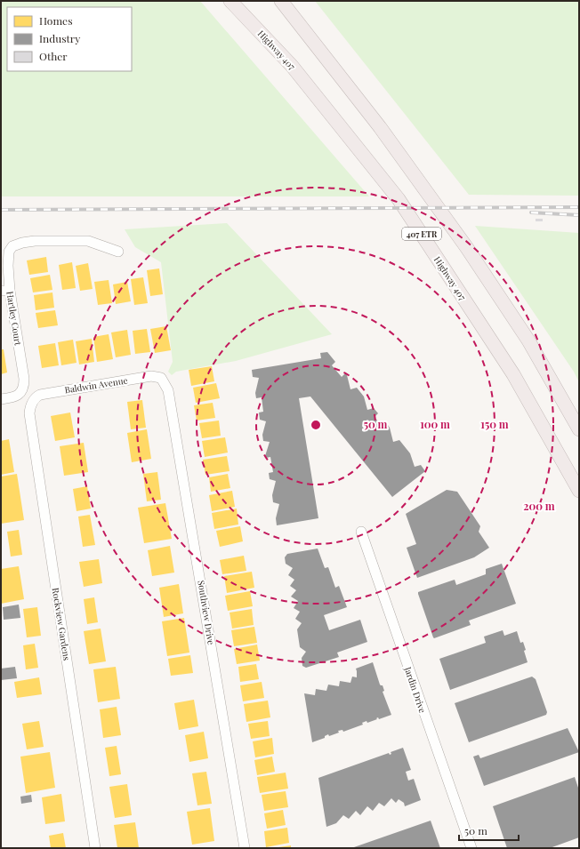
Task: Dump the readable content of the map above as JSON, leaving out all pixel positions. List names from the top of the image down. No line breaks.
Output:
{"streets":{"highway":["Highway 407","407 ETR"],"street":["Hartley Court","Baldwin Avenue","Southview Drive","Rockview Gardens","Jardin Drive"]},"crossings":[["Baldwin Avenue","Southview Drive"],["Baldwin Avenue","Rockview Gardens"]],"legend":["Homes","Industry","Other"],"scale_bar":"50 m","rings":["50 m","100 m","150 m","200 m"]}
